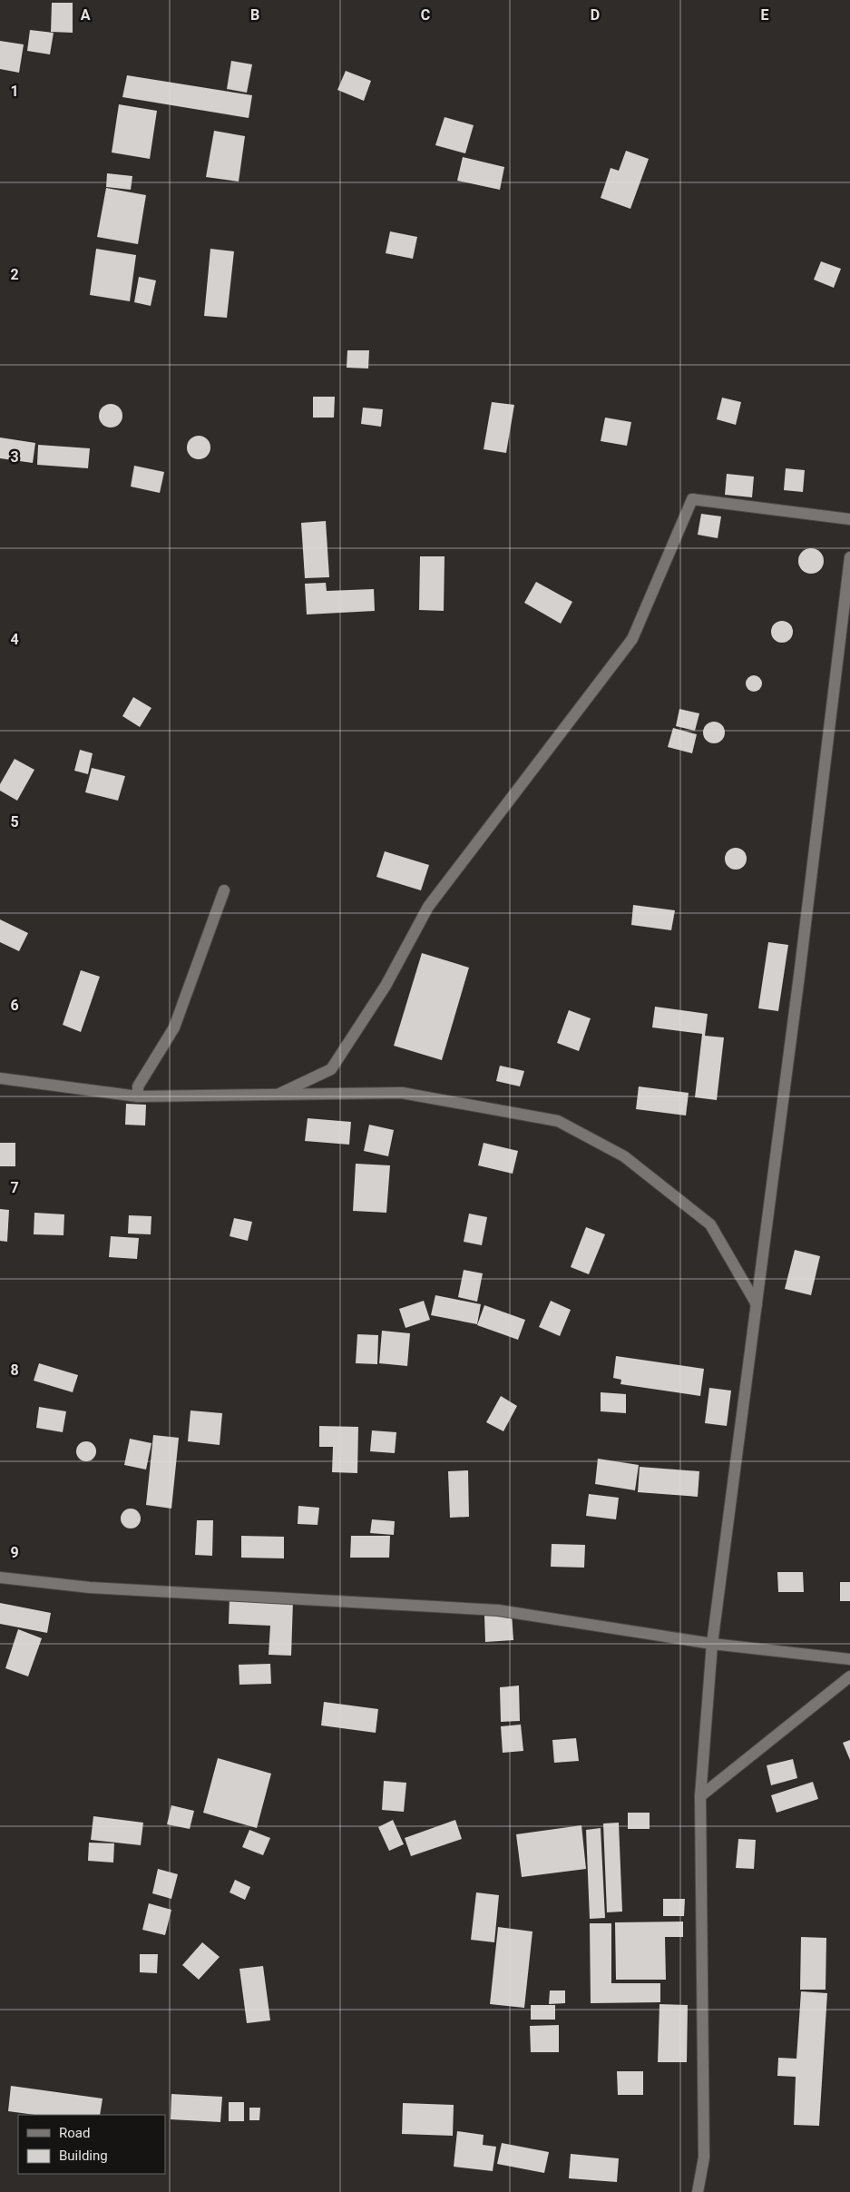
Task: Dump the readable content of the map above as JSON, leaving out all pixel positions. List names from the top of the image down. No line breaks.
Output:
{"legend":["Road","Building"],"grid":{"columns":["A","B","C","D","E"],"rows":["1","2","3","4","5","6","7","8","9"]}}
